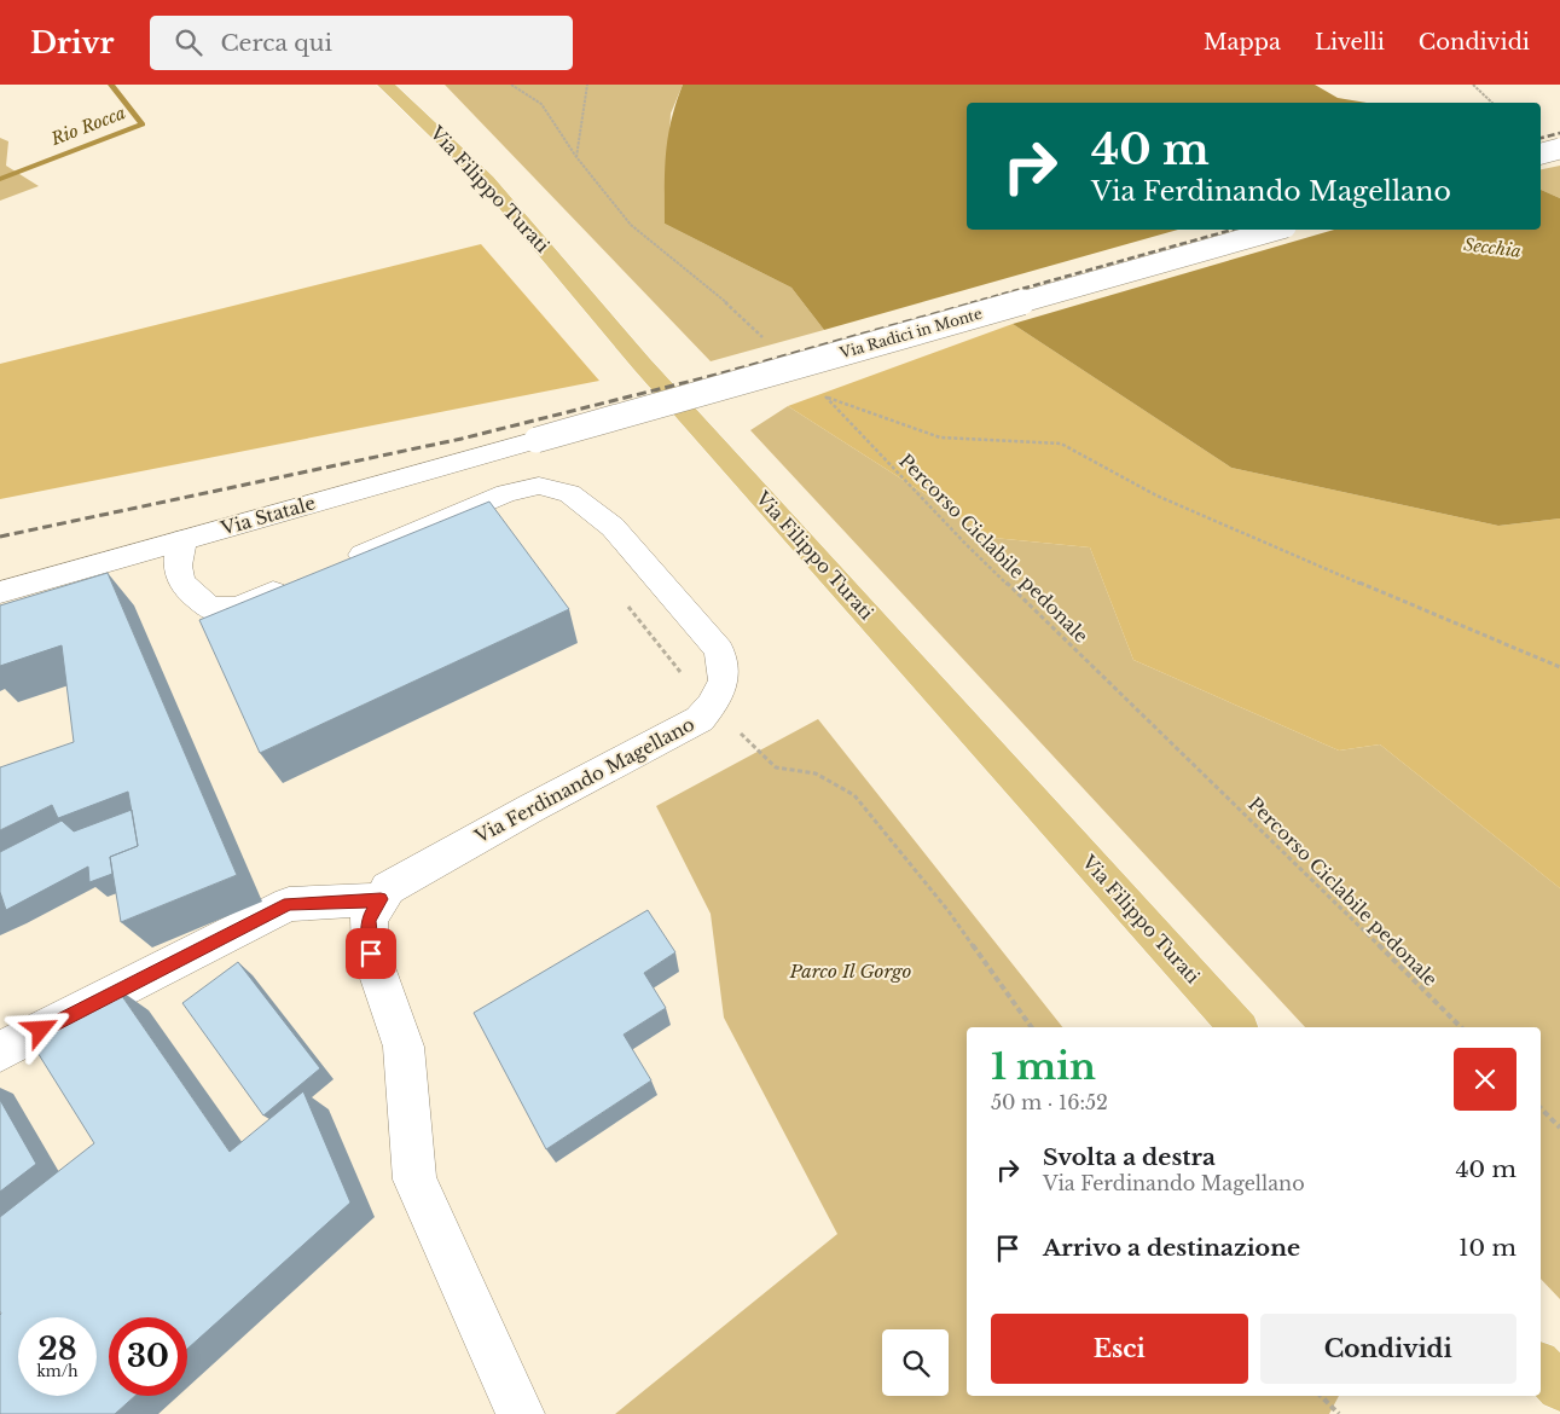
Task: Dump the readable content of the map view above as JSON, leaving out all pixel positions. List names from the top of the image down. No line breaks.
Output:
{"streets":{"main road":["Via Filippo Turati"],"street":["Via Radici in Monte","Via Statale","Via Ferdinando Magellano"],"path":["Percorso Ciclabile pedonale"]},"crossings":[["Via Radici in Monte","Via Statale"]],"water":["Rio Rocca","Secchia"],"parks":["Parco Il Gorgo"],"page":{"header":"Drivr","search":"Cerca qui","nav":["Mappa","Livelli","Condividi"],"turn":["40 m","Via Ferdinando Magellano"],"heading":["1 min","50 m · 16:52"],"list":[{"name":"Svolta a destra","note":"Via Ferdinando Magellano","value":"40 m"},{"name":"Arrivo a destinazione","value":"10 m"}],"buttons":["Esci","Condividi"],"speed":"28 km/h","limit":"30"}}
